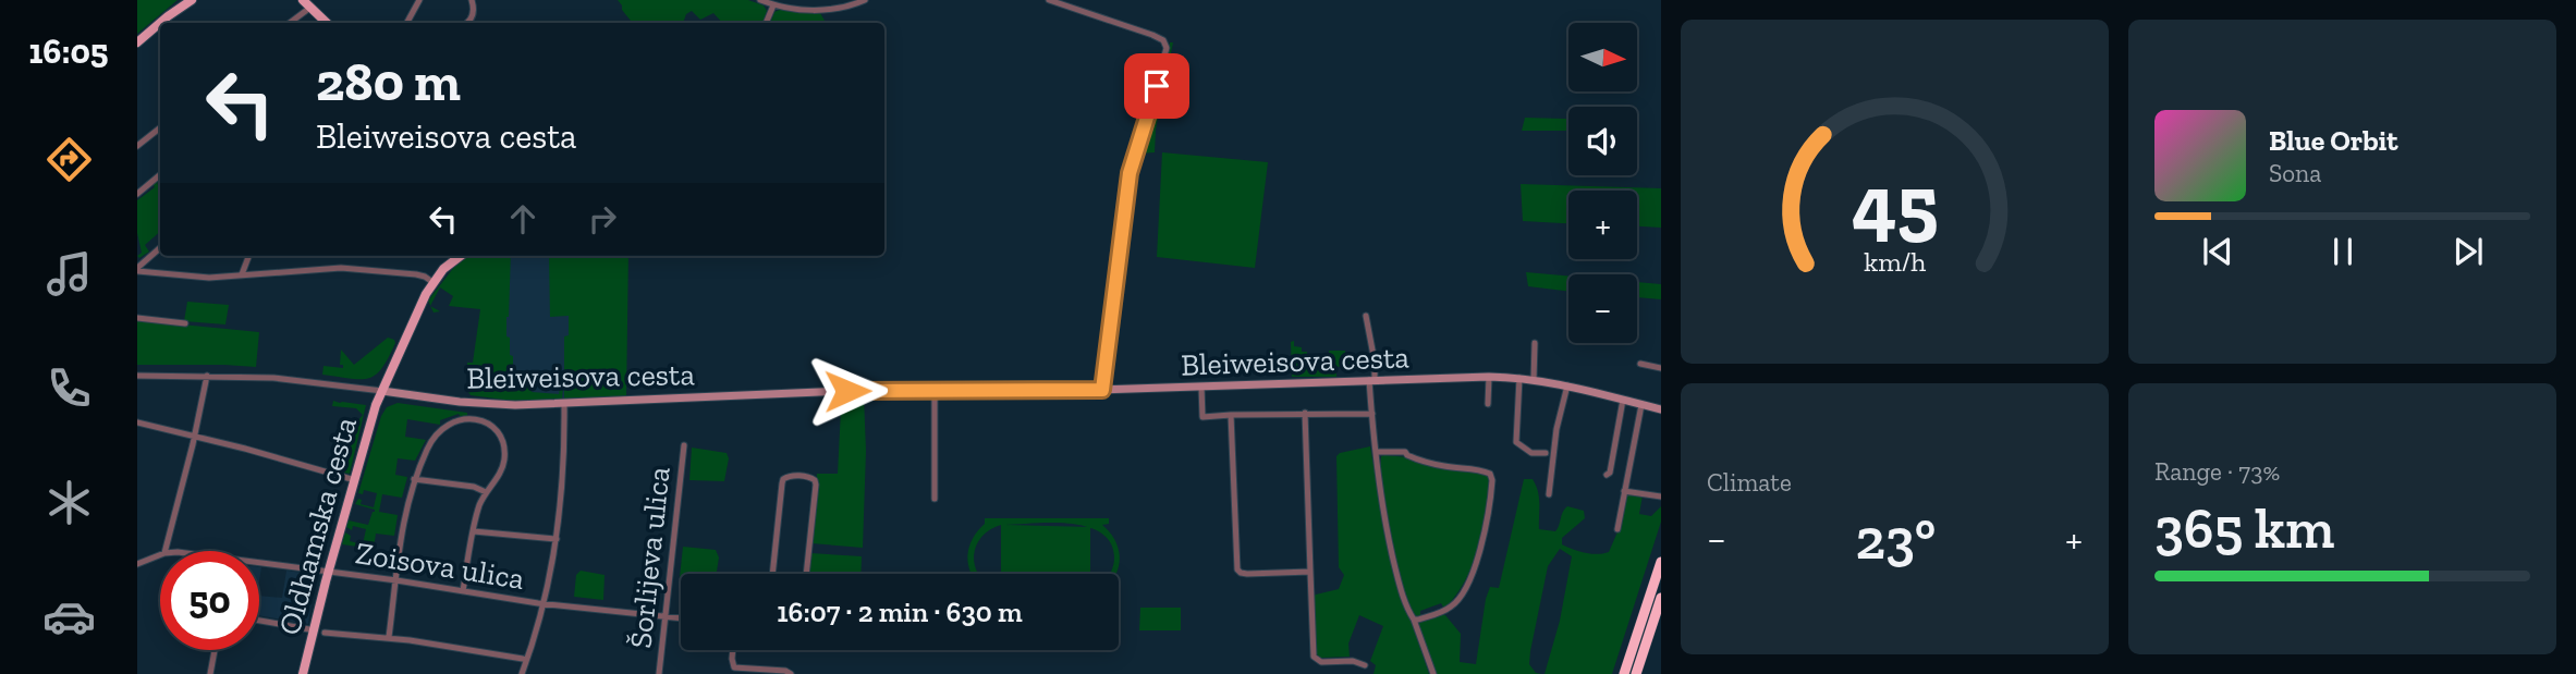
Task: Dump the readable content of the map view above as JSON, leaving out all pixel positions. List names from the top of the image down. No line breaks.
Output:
{"streets":{"main road":["Bleiweisova cesta","Oldhamska cesta"],"street":["Šorlijeva ulica","Zoisova ulica"]},"crossings":[["Bleiweisova cesta","Oldhamska cesta"],["Oldhamska cesta","Zoisova ulica"],["Šorlijeva ulica","Zoisova ulica"]],"north":"right","page":{"tabs":"16:05","map_buttons":["+","−"],"turn":["280 m","Bleiweisova cesta"],"song":["Blue Orbit","Sona"],"tile":["Climate",["Range · 73%","365 km"]],"heat":["−","23°","+"],"limit":"50","trip":"16:07 · 2 min · 630 m","gauge":["45","km/h"]}}
